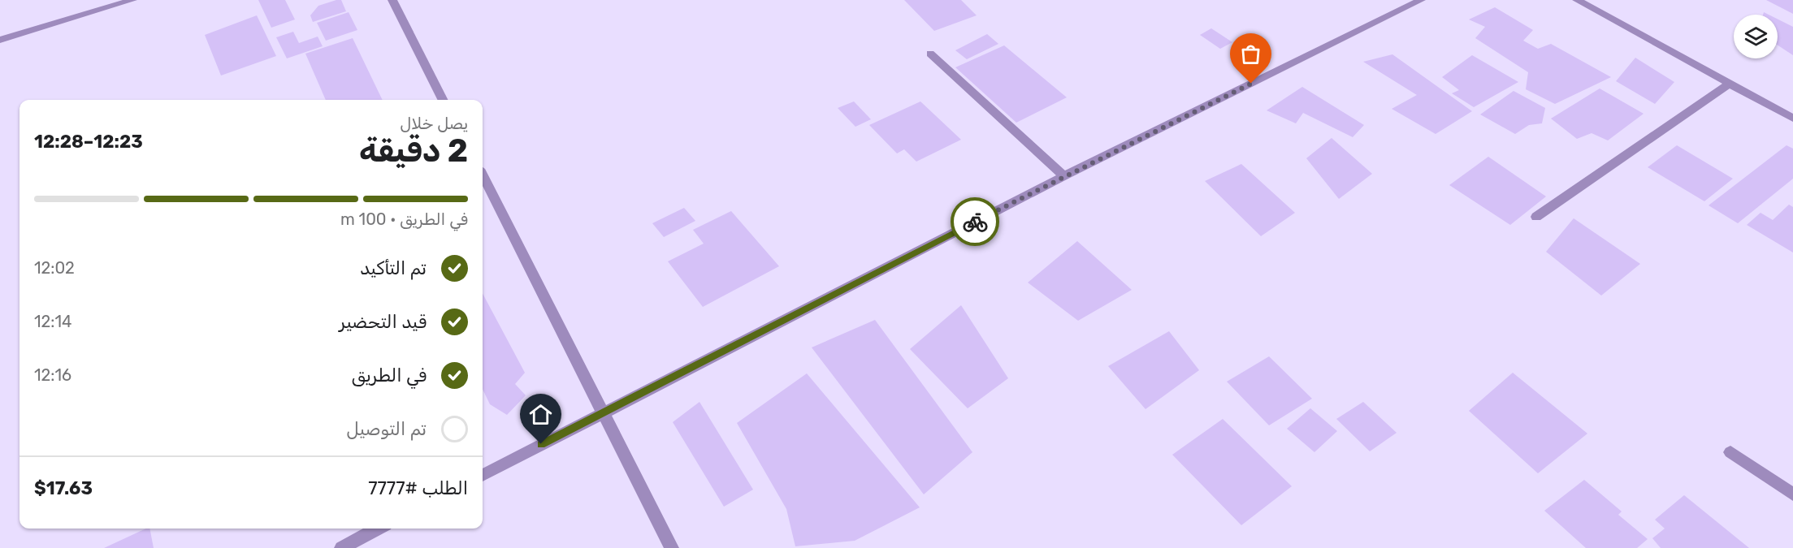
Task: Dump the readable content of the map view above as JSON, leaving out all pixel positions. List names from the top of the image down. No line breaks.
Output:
{"page":{"heading":["2 دقيقة","يصل خلال","12:23–12:28"],"panel":["الطلب #7777","$17.63"],"bar":"في الطريق · 100 m","list":[["تم التأكيد","12:02"],["قيد التحضير","12:14"],["في الطريق","12:16"],"تم التوصيل"]}}
